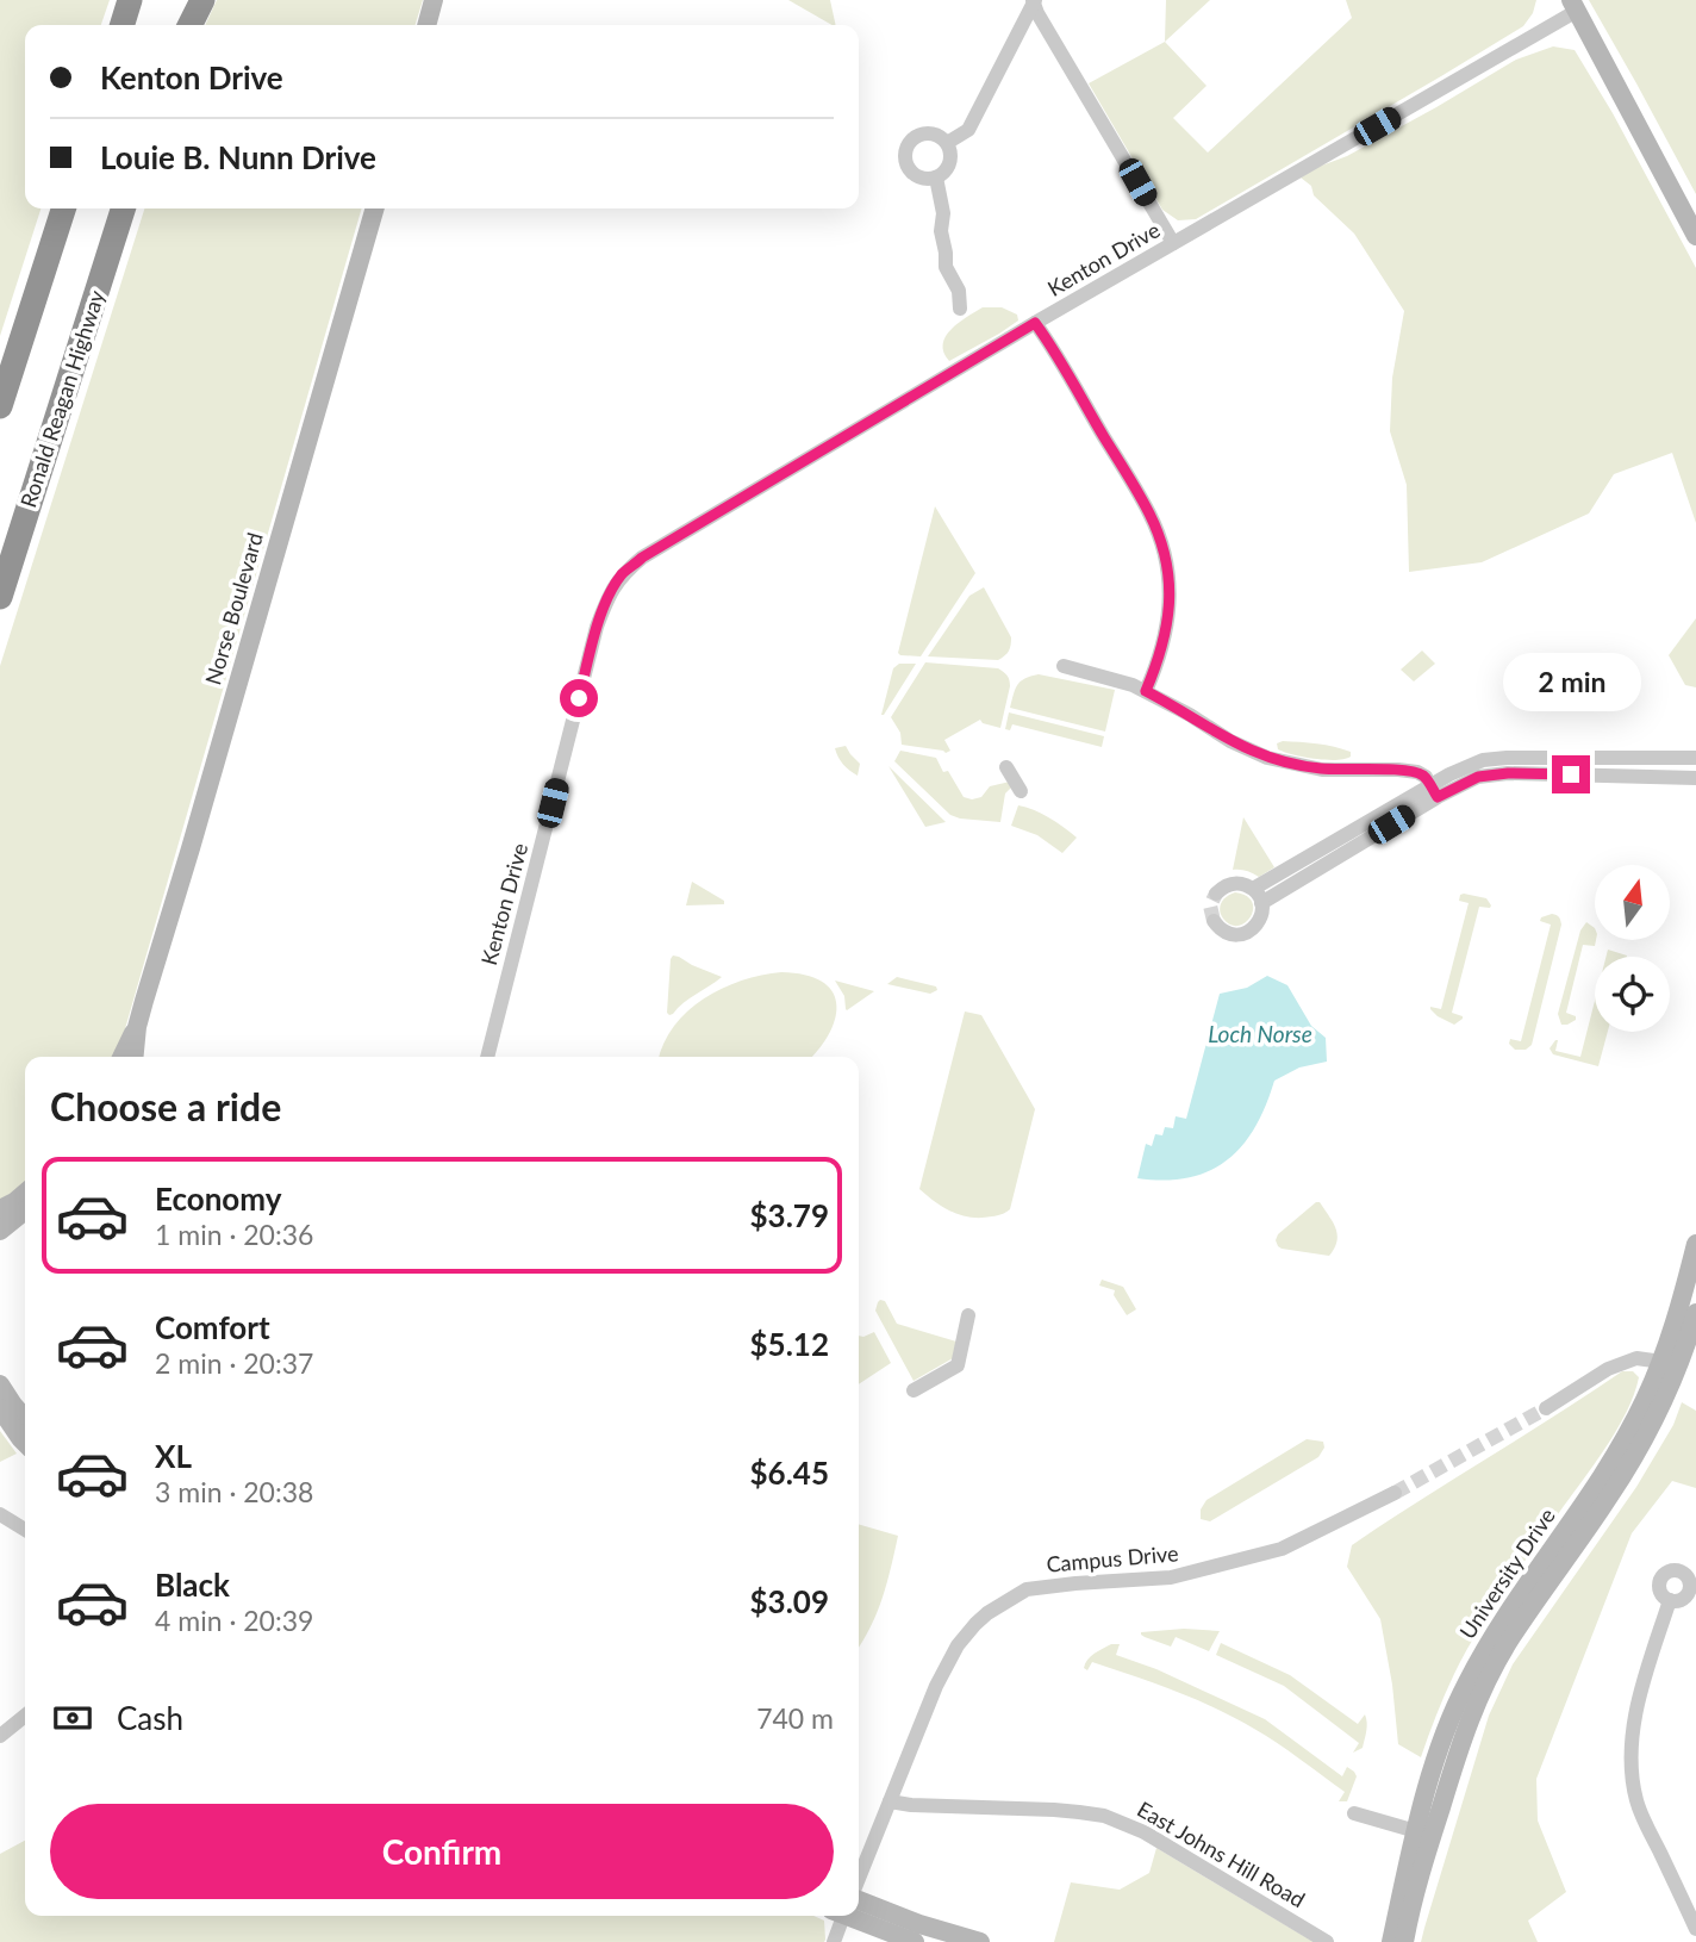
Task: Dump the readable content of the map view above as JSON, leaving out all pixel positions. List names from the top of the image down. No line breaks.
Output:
{"streets":{"highway":["Ronald Reagan Highway"],"street":["Kenton Drive","Norse Boulevard","Campus Drive","University Drive","East Johns Hill Road"]},"crossings":[["Campus Drive","East Johns Hill Road"]],"water":["Loch Norse"],"north":"top","page":{"banner":["Kenton Drive","Louie B. Nunn Drive"],"bubble":"2 min","heading":"Choose a ride","list":[{"name":"Economy","note":"1 min · 20:36","value":"$3.79"},{"name":"Comfort","note":"2 min · 20:37","value":"$5.12"},{"name":"XL","note":"3 min · 20:38","value":"$6.45"},{"name":"Black","note":"4 min · 20:39","value":"$3.09"}],"pay":["Cash","740 m"],"buttons":"Confirm"}}
